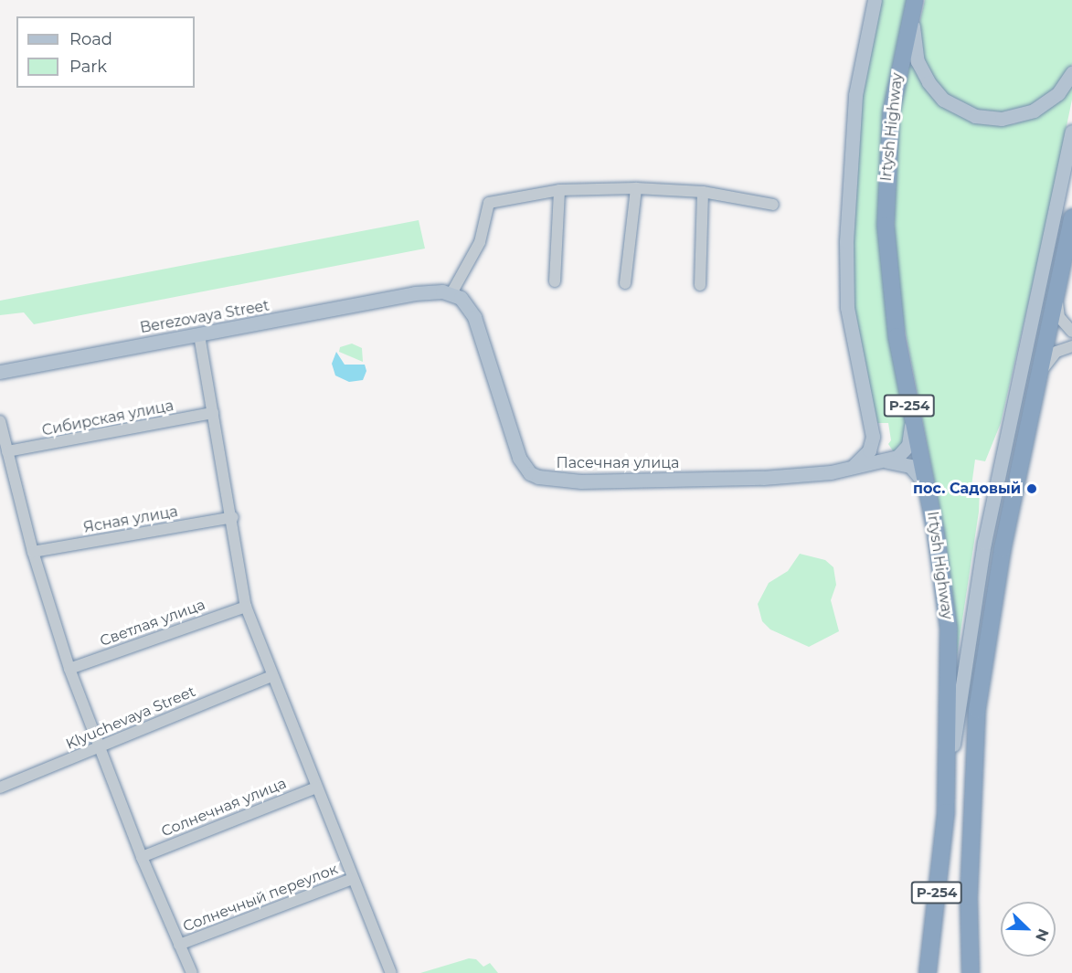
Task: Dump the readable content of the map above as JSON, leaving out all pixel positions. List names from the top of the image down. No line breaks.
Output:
{"streets":{"highway":["Irtysh Highway","Р-254"],"main road":["Berezovaya Street","Пасечная улица"],"street":["Сибирская улица","Ясная улица","Светлая улица","Klyuchevaya Street","Солнечная улица","Солнечный переулок"]},"crossings":[["Berezovaya Street","Пасечная улица"]],"places":["пос. Садовый"],"legend":["Road","Park"],"north":"bottom right"}
